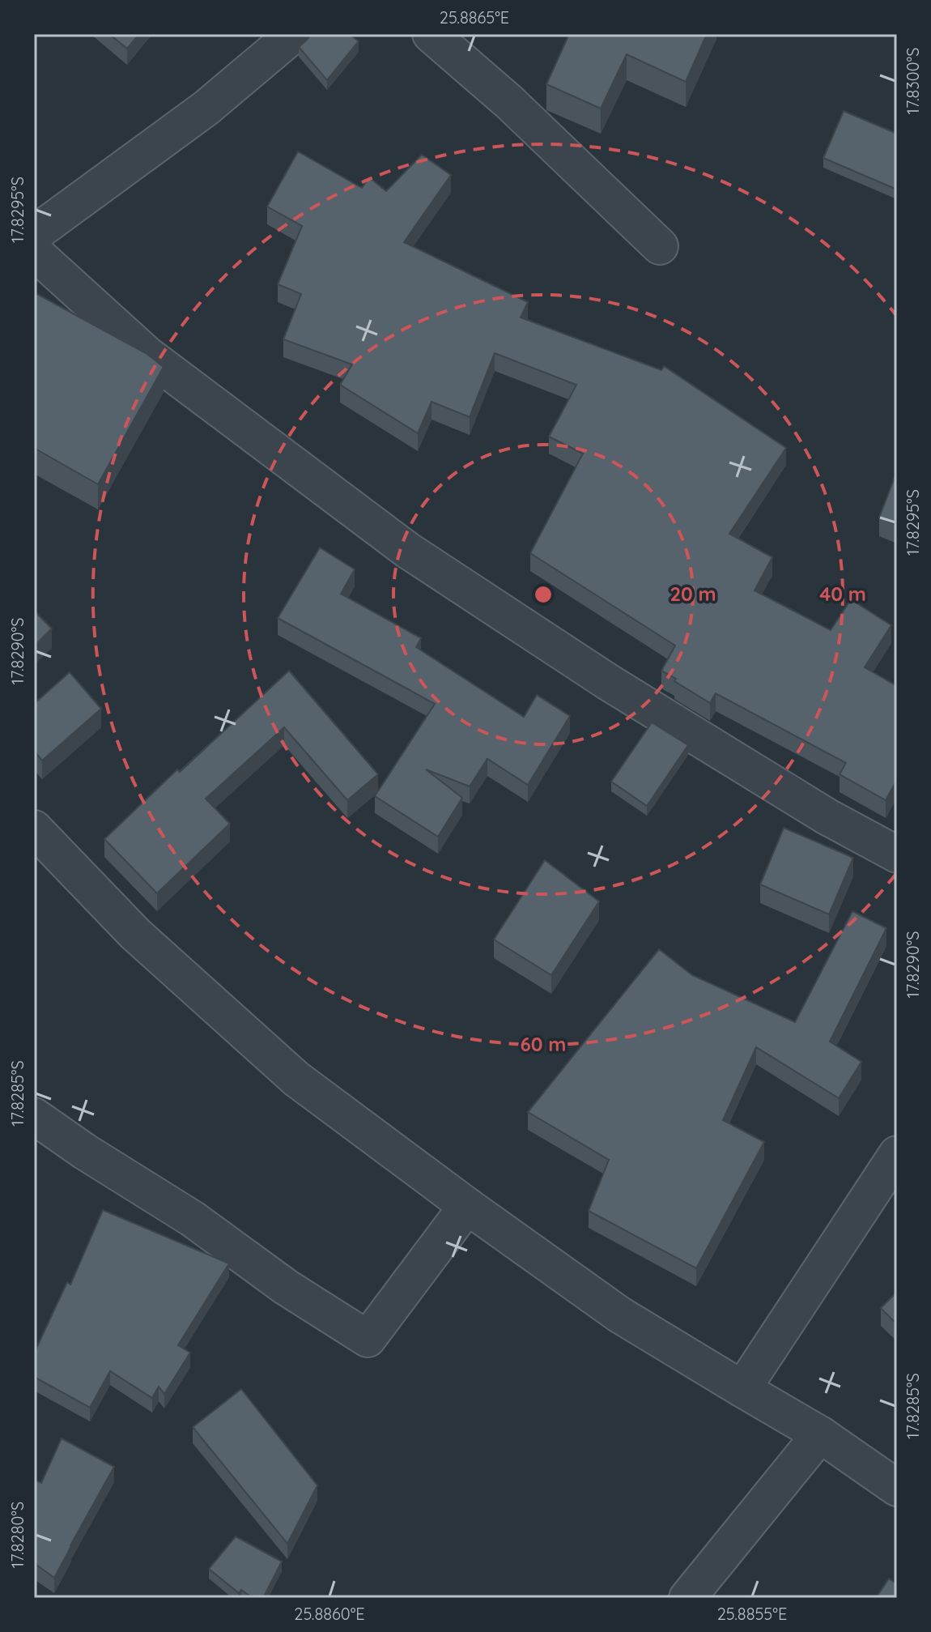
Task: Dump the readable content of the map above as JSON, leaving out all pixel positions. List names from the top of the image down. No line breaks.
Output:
{"coordinates":["25.8865°E","17.8300°S","17.8295°S","17.8290°S","17.8285°S","17.8280°S","25.8860°E","25.8855°E"],"rings":["20 m","40 m","60 m"]}
